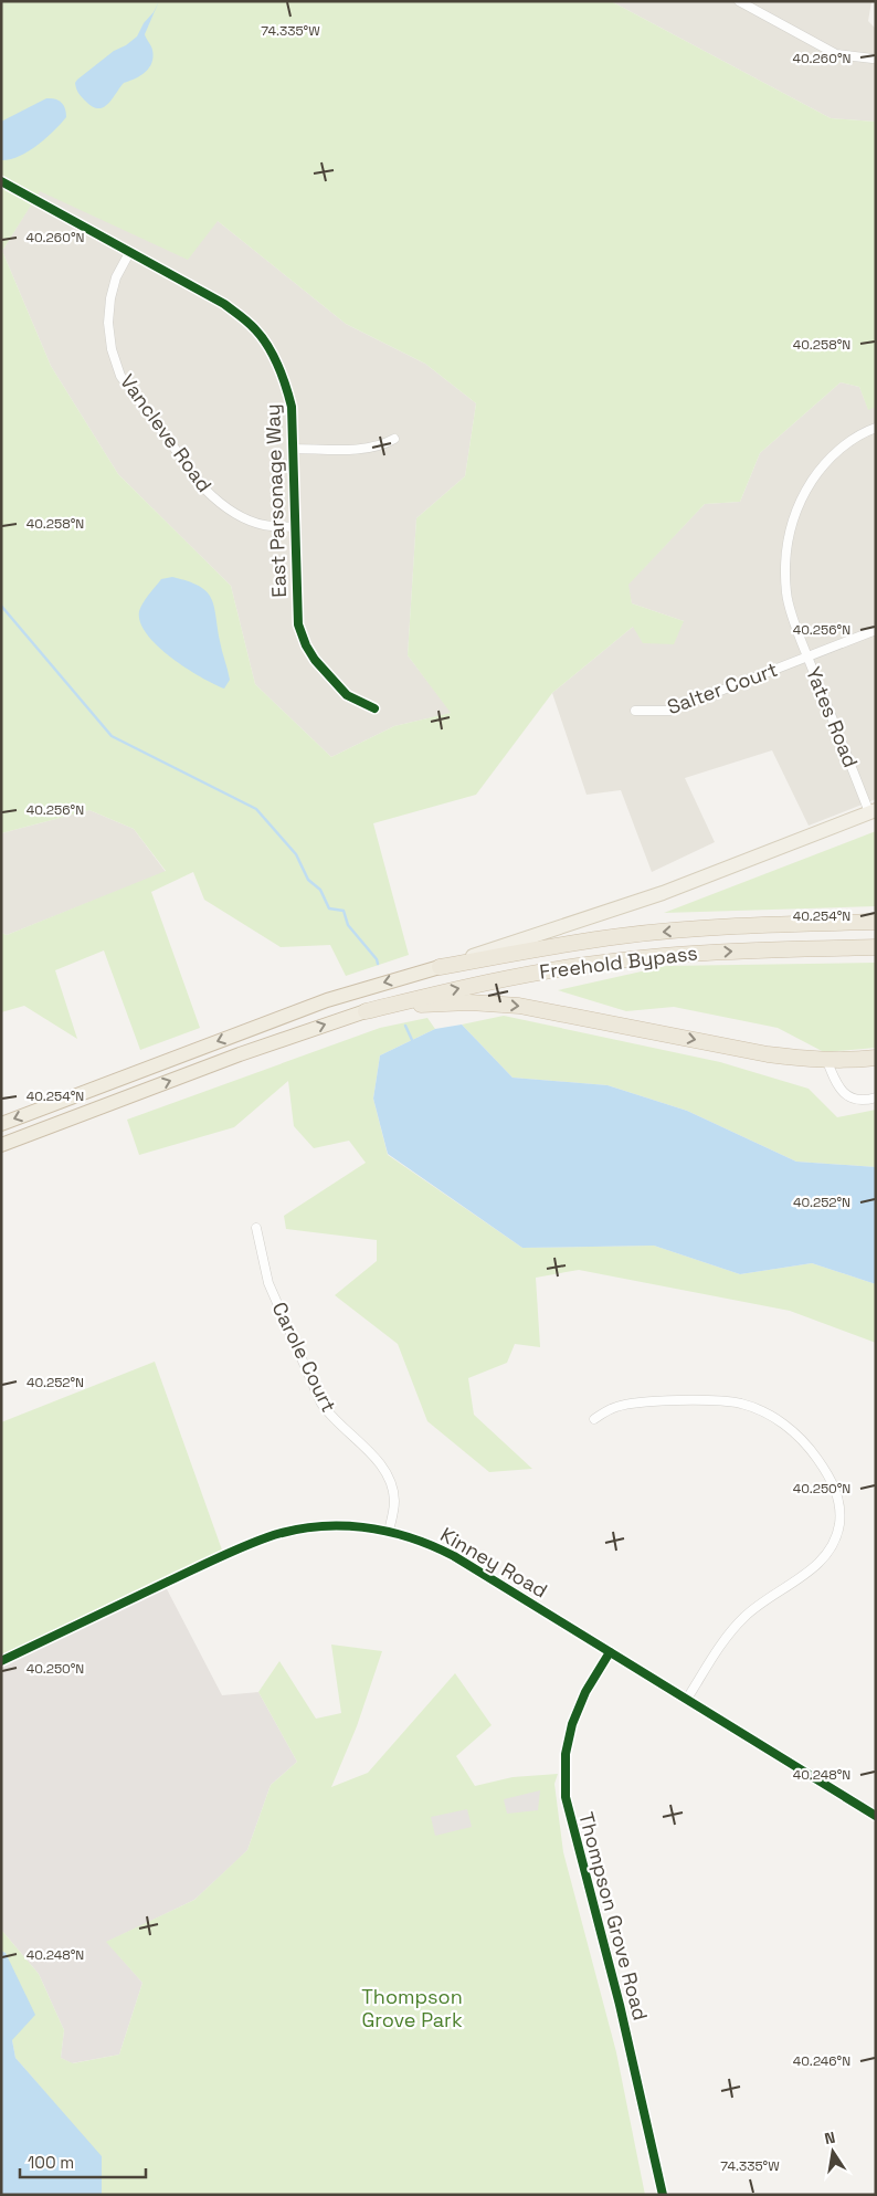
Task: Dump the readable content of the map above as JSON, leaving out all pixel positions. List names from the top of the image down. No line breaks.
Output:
{"streets":{"highway":["Freehold Bypass"],"street":["Vancleve Road","East Parsonage Way","Salter Court","Yates Road","Carole Court","Kinney Road","Thompson Grove Road"]},"crossings":[["Vancleve Road","East Parsonage Way"],["Salter Court","Yates Road"],["Carole Court","Kinney Road"],["Kinney Road","Thompson Grove Road"]],"parks":["Thompson Grove Park"],"scale_bar":"100 m","north":"top","coordinates":["74.335°W","40.260°N","40.258°N","40.256°N","40.254°N","40.252°N","40.250°N","40.248°N","40.246°N"]}
